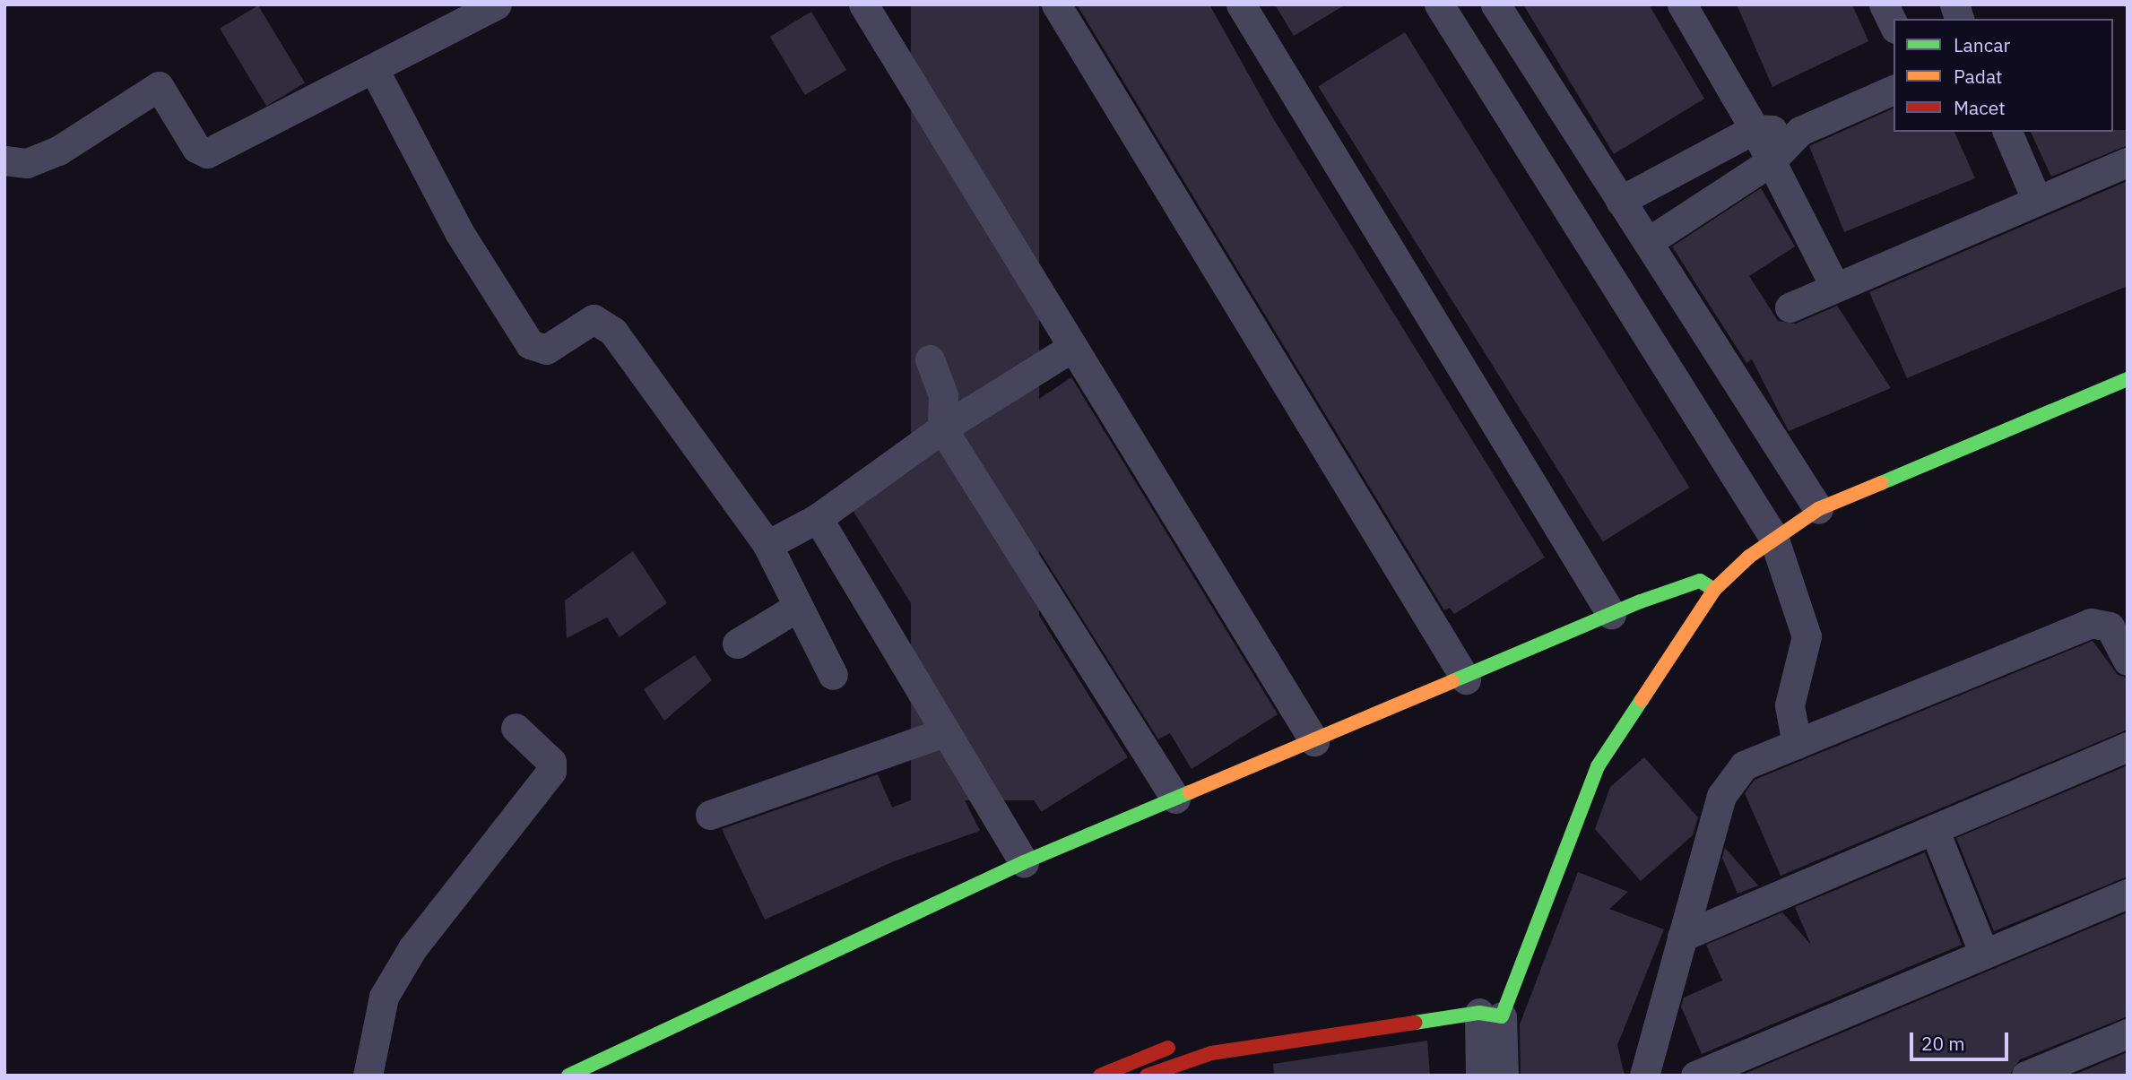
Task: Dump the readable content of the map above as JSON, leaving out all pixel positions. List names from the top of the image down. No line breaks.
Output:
{"legend":["Lancar","Padat","Macet"],"scale_bar":"20 m"}
